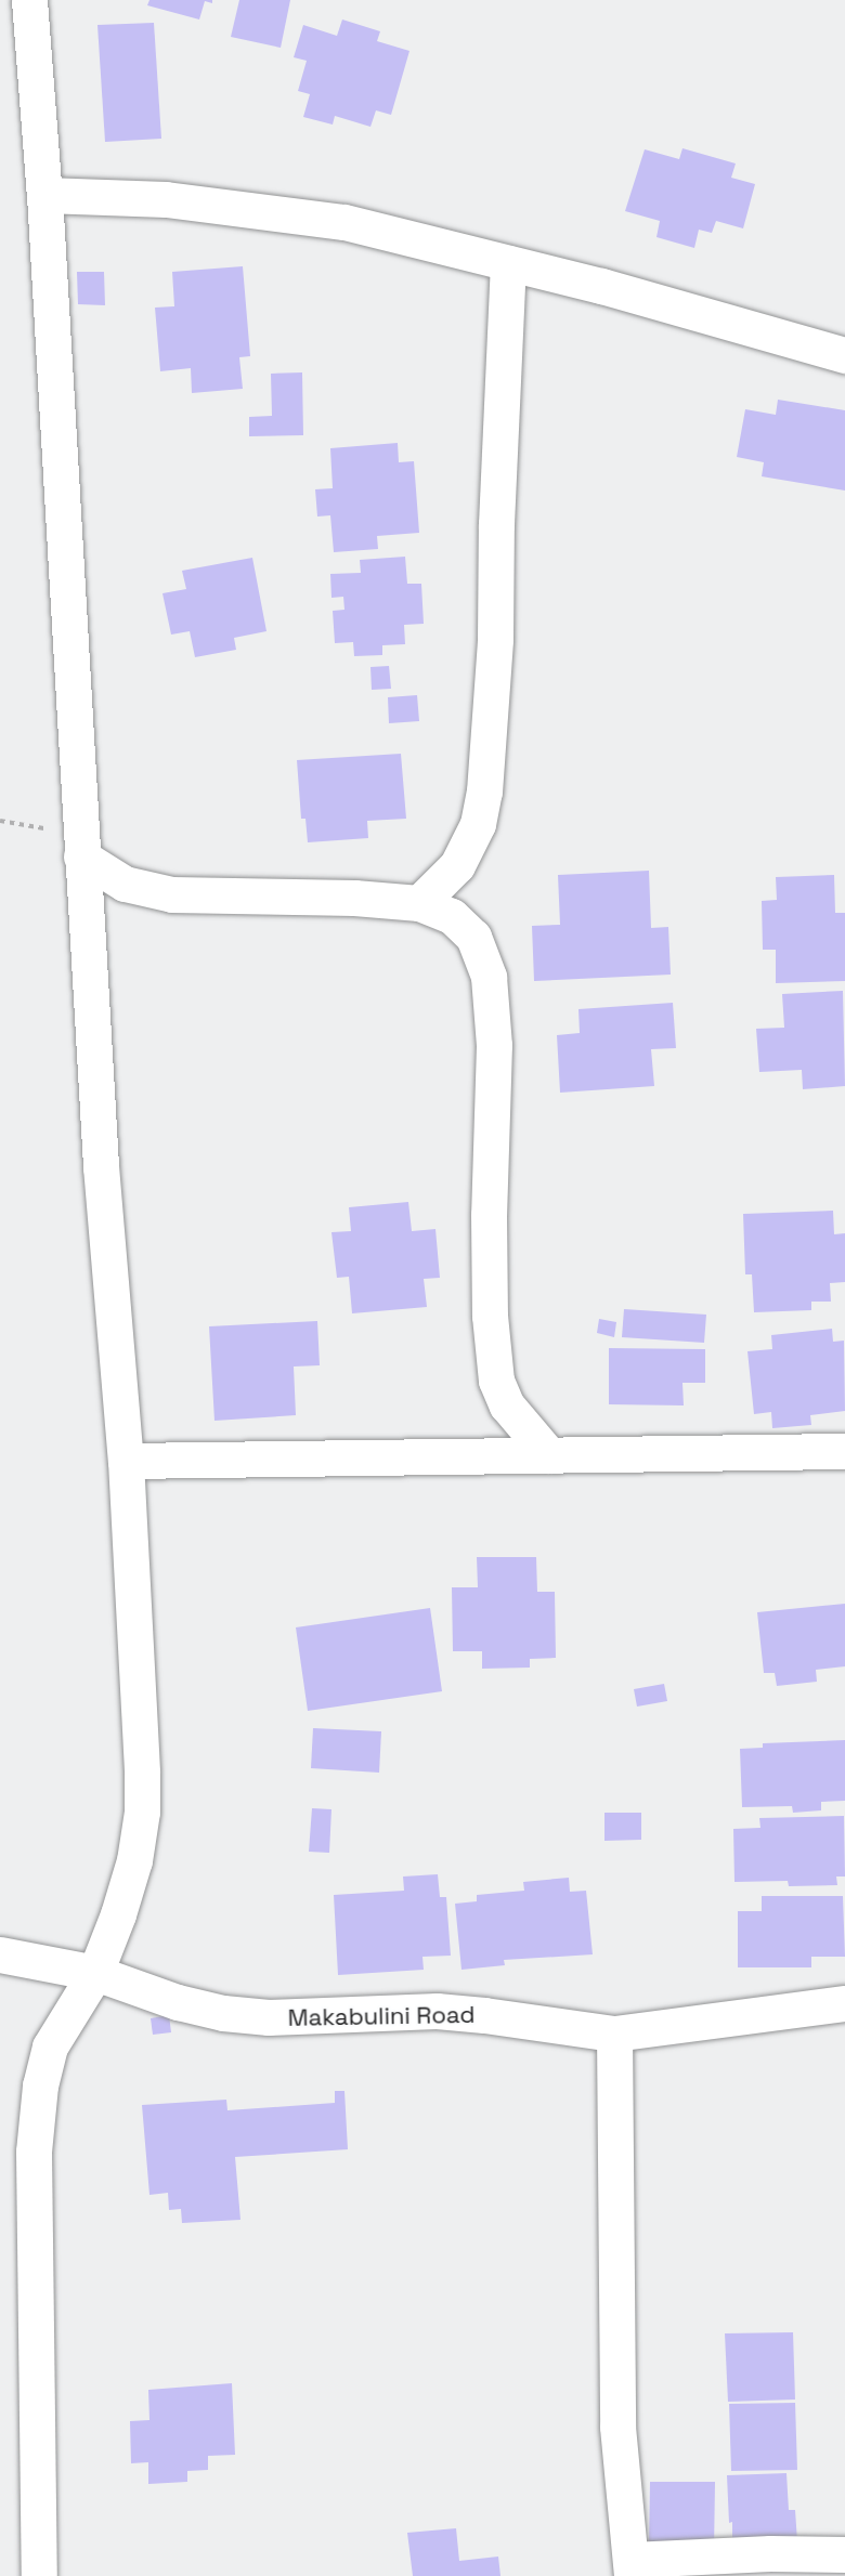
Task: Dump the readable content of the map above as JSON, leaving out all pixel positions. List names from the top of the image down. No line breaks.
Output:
{"streets":{"street":["Makabulini Road"]}}
